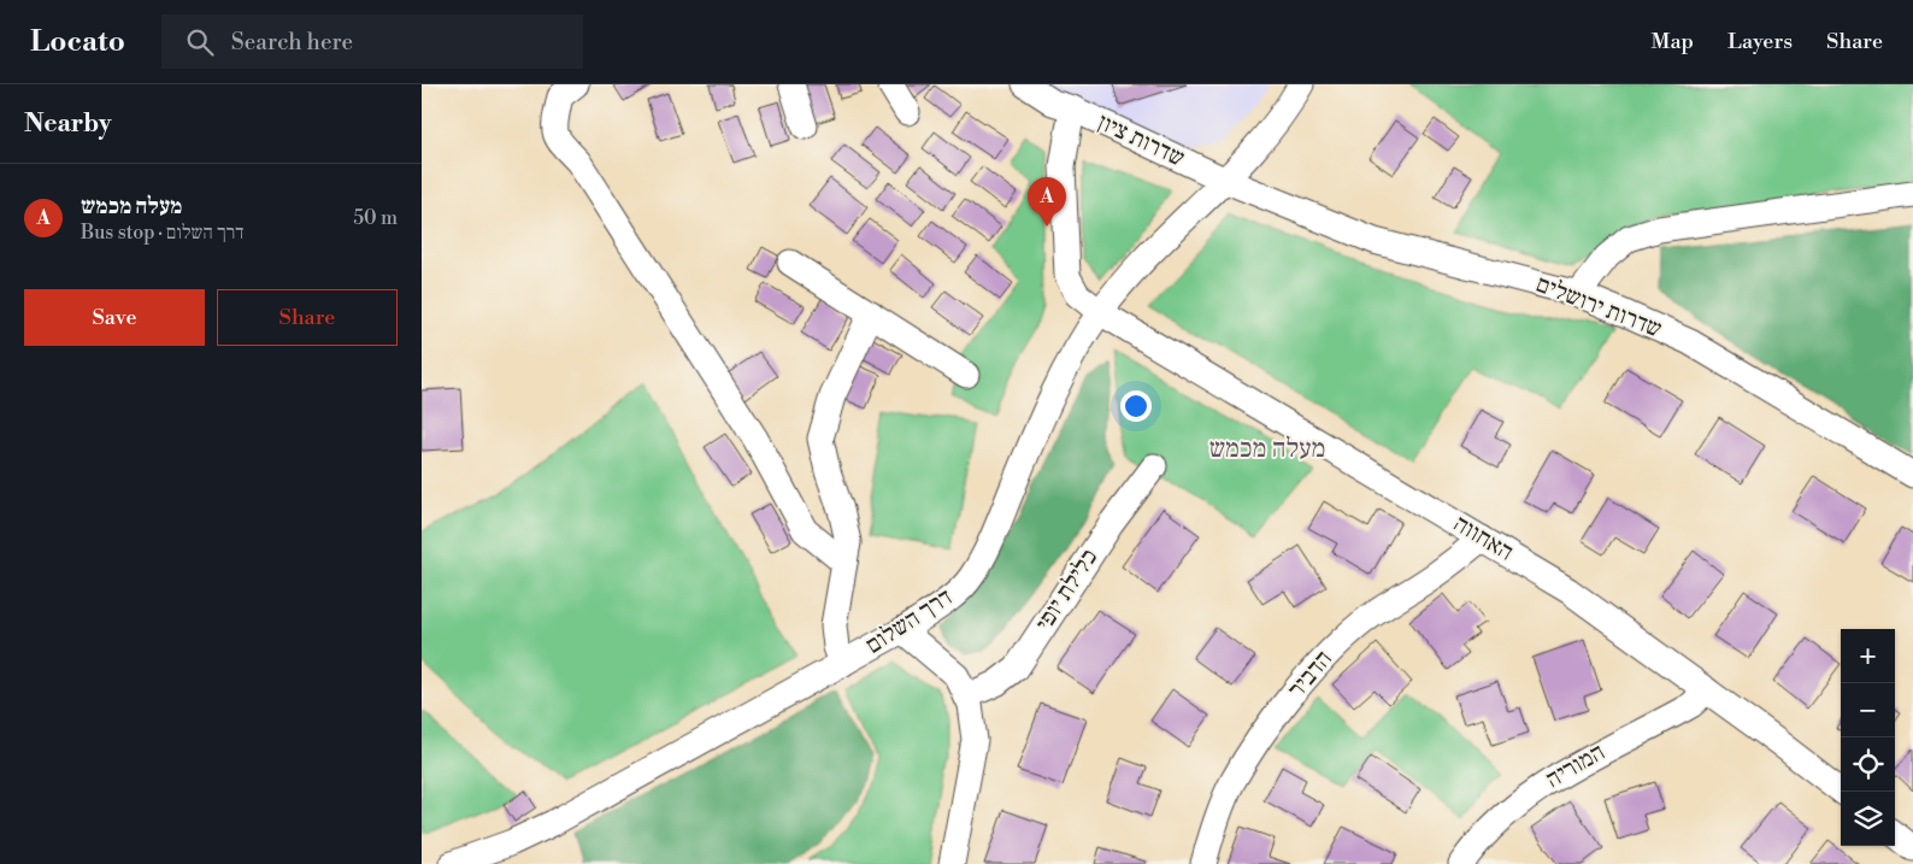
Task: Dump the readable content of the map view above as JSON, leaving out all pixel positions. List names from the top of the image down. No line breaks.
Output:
{"streets":{"street":["שדרות ציון","שדרות ירושלים","האחווה","כלילת יופי","דרך השלום","הדביר","המוריה"]},"crossings":[["שדרות ציון","שדרות ירושלים"],["שדרות ציון","האחווה"],["שדרות ציון","דרך השלום"],["שדרות ירושלים","דרך השלום"],["האחווה","דרך השלום"],["האחווה","הדביר"],["האחווה","המוריה"]],"districts":["מעלה מכמש"],"page":{"header":"Locato","search":"Search here","nav":["Map","Layers","Share"],"heading":"Nearby","list":[{"mark":"A","name":"מעלה מכמש","note":"Bus stop · דרך השלום","value":"50 m"}],"pins":"A","buttons":["Save","Share"],"map_buttons":["+","−"]}}
